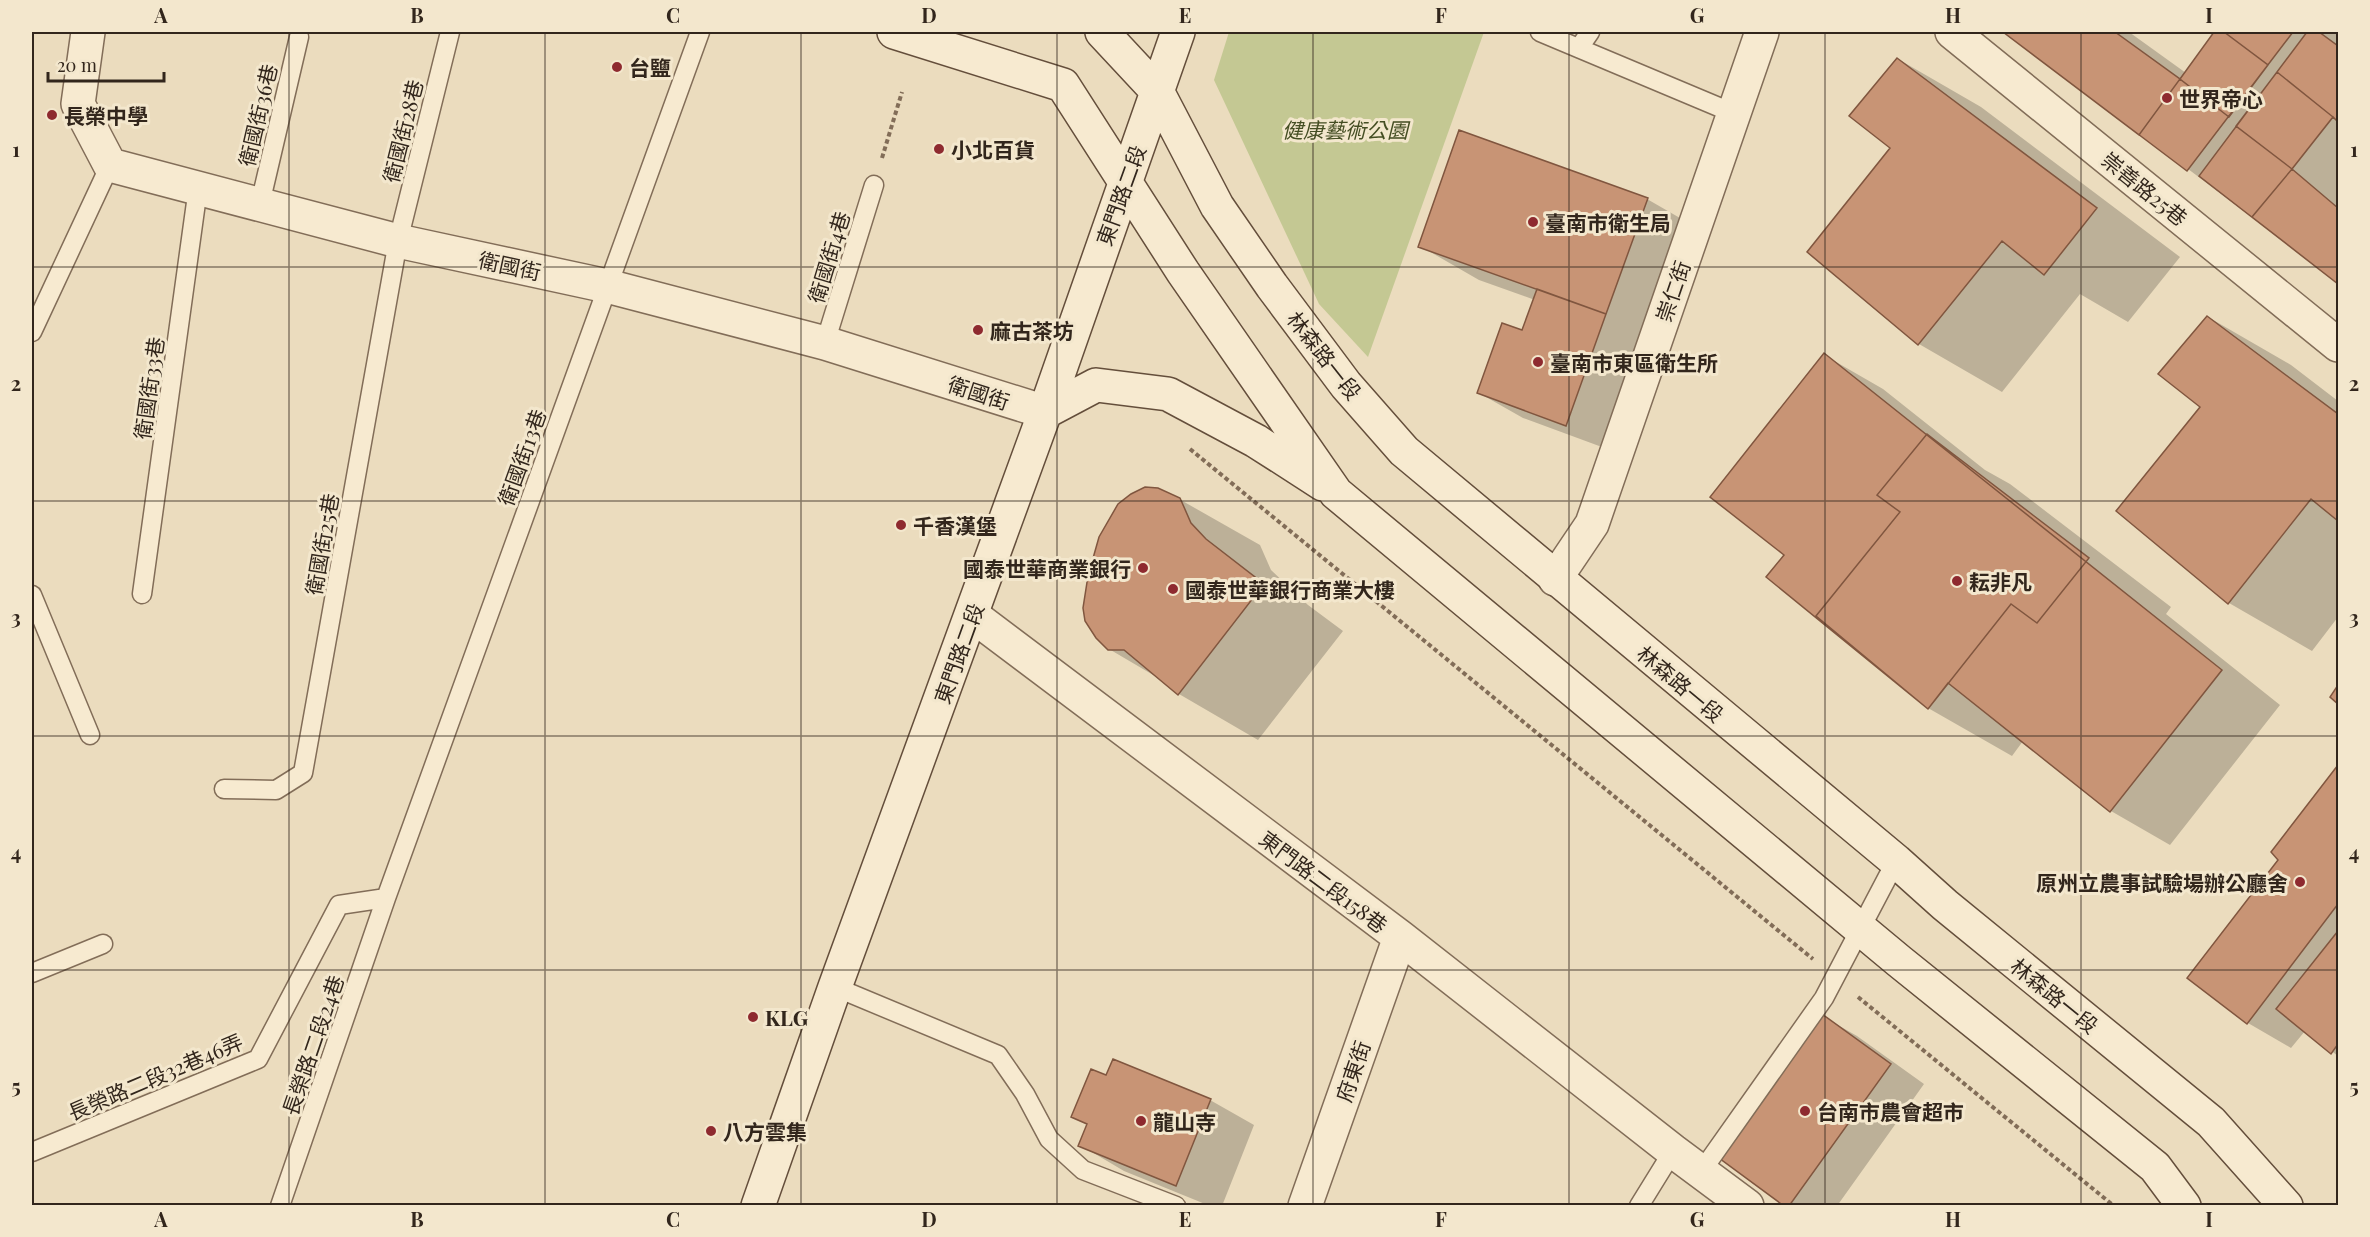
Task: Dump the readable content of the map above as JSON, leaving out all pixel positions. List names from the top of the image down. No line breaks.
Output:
{"streets":{"street":["崇善路25巷","東門路二段","衛國街","崇仁街","林森路一段","東門路二段158巷","府東街"],"lane":["衛國街36巷","衛國街28巷","衛國街4巷","衛國街33巷","衛國街13巷","衛國街25巷","長榮路二段24巷","長榮路二段32巷46弄"]},"crossings":[["衛國街36巷","衛國街"],["衛國街28巷","衛國街"],["衛國街28巷","衛國街25巷"],["東門路二段","衛國街"],["東門路二段","林森路一段"],["東門路二段","東門路二段158巷"],["衛國街4巷","衛國街"],["衛國街","衛國街33巷"],["衛國街","衛國街13巷"],["衛國街","衛國街25巷"],["崇仁街","林森路一段"],["衛國街13巷","長榮路二段24巷"],["衛國街13巷","長榮路二段32巷46弄"],["東門路二段158巷","府東街"],["長榮路二段24巷","長榮路二段32巷46弄"]],"parks":["健康藝術公園"],"places":["台鹽","世界帝心","長榮中學","小北百貨","臺南市衛生局","麻古茶坊","臺南市東區衛生所","千香漢堡","國泰世華商業銀行","耘非凡","國泰世華銀行商業大樓","原州立農事試驗場辦公廳舍","KLG","台南市農會超市","龍山寺","八方雲集"],"scale_bar":"20 m","grid":{"columns":["A","B","C","D","E","F","G","H","I"],"rows":["1","2","3","4","5"]}}
